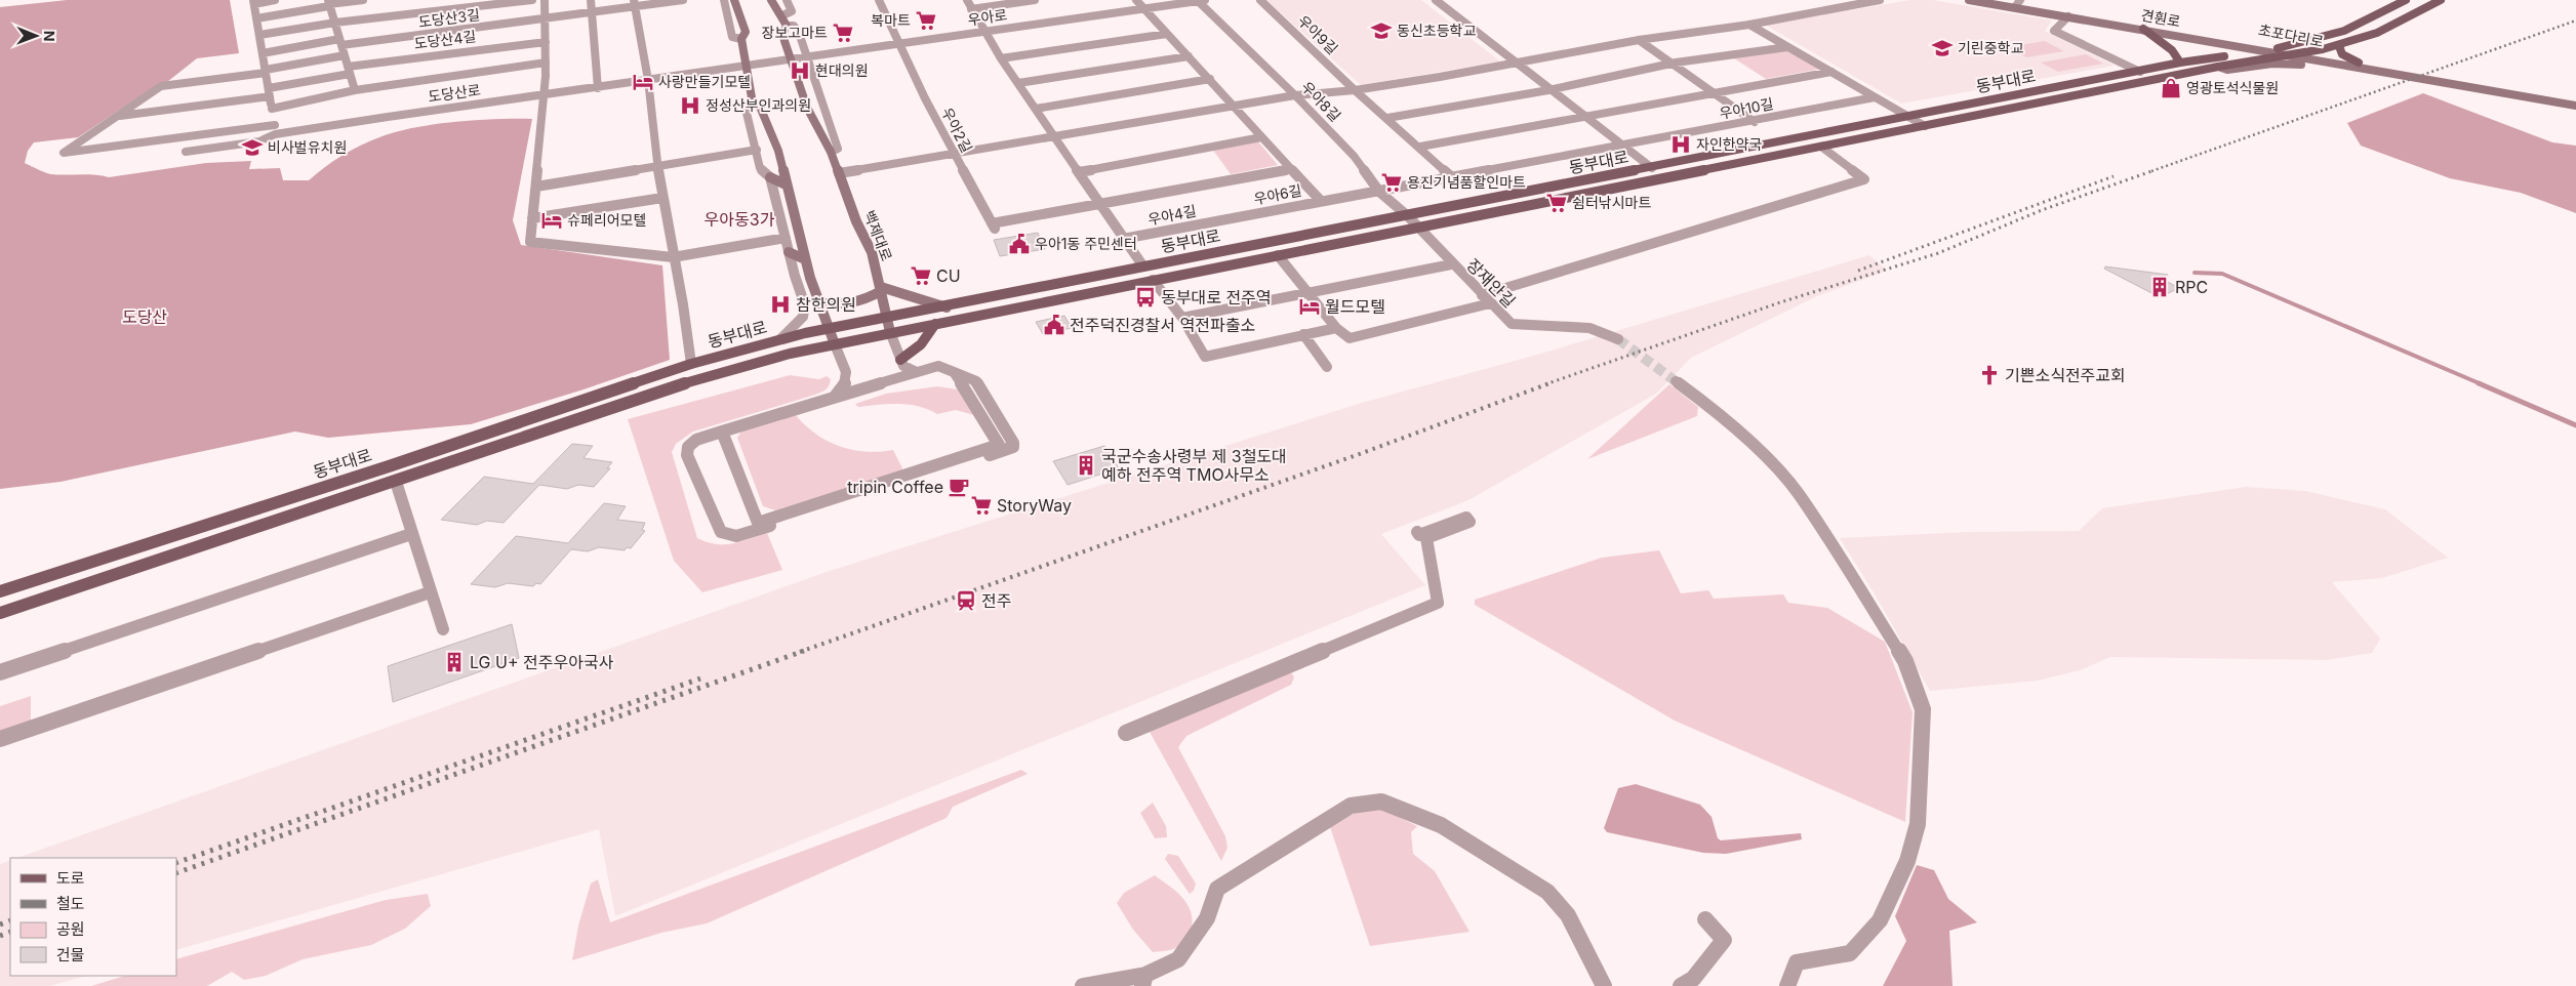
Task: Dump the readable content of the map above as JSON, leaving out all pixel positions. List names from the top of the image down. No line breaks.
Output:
{"streets":{"main road":["동부대로"],"street":["우아로","도당산3길","견훤로","우아9길","초포다리로","도당산4길","도당산로","우아8길","우아10길","우아2길","우아6길","우아4길","백제대로","장재안길"]},"crossings":[["우아로","도당산로"],["우아로","우아8길"],["우아로","우아2길"],["우아로","우아6길"],["우아로","백제대로"],["견훤로","초포다리로"],["견훤로","동부대로"],["우아9길","우아10길"],["초포다리로","동부대로"],["도당산4길","도당산로"],["동부대로","우아8길"],["동부대로","백제대로"],["동부대로","장재안길"],["도당산로","백제대로"],["우아8길","우아10길"],["우아8길","장재안길"],["우아10길","우아6길"],["우아2길","우아4길"],["우아6길","우아4길"]],"districts":["우아동3가"],"parks":["도당산"],"places":{"supermarket":["복마트","장보고마트","용진기념품할인마트","쉼터낚시마트","CU","StoryWay"],"school or university":["동신초등학교","기린중학교","비사벌유치원"],"hospital":["현대의원","정성산부인과의원","자인한약국","참한의원"],"hotel":["사랑만들기모텔","슈페리어모텔","월드모텔"],"shop":["영광토석식물원"],"public building":["우아1동 주민센터","전주덕진경찰서 역전파출소"],"building":["RPC","국군수송사령부 제 3철도대 예하 전주역 TMO사무소","LG U+ 전주우아국사"],"bus stop":["동부대로 전주역"],"church":["기쁜소식전주교회"],"cafe":["tripin Coffee"],"station":["전주"]},"legend":["도로","철도","공원","건물"],"north":"right"}
